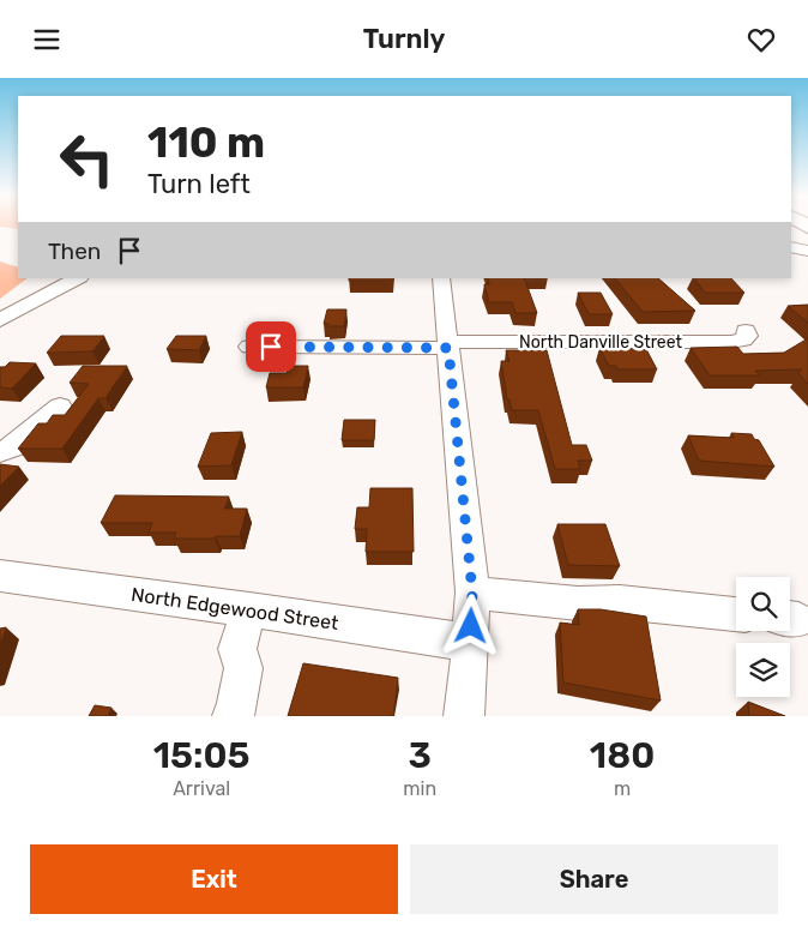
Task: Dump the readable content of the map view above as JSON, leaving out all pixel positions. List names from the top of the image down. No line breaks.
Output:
{"streets":{"street":["North Danville Street","North Edgewood Street"]},"page":{"header":"Turnly","turn":["110 m","Turn left"],"then":"Then","eta":["15:05","Arrival","3","min","180","m"],"buttons":["Exit","Share"]}}
